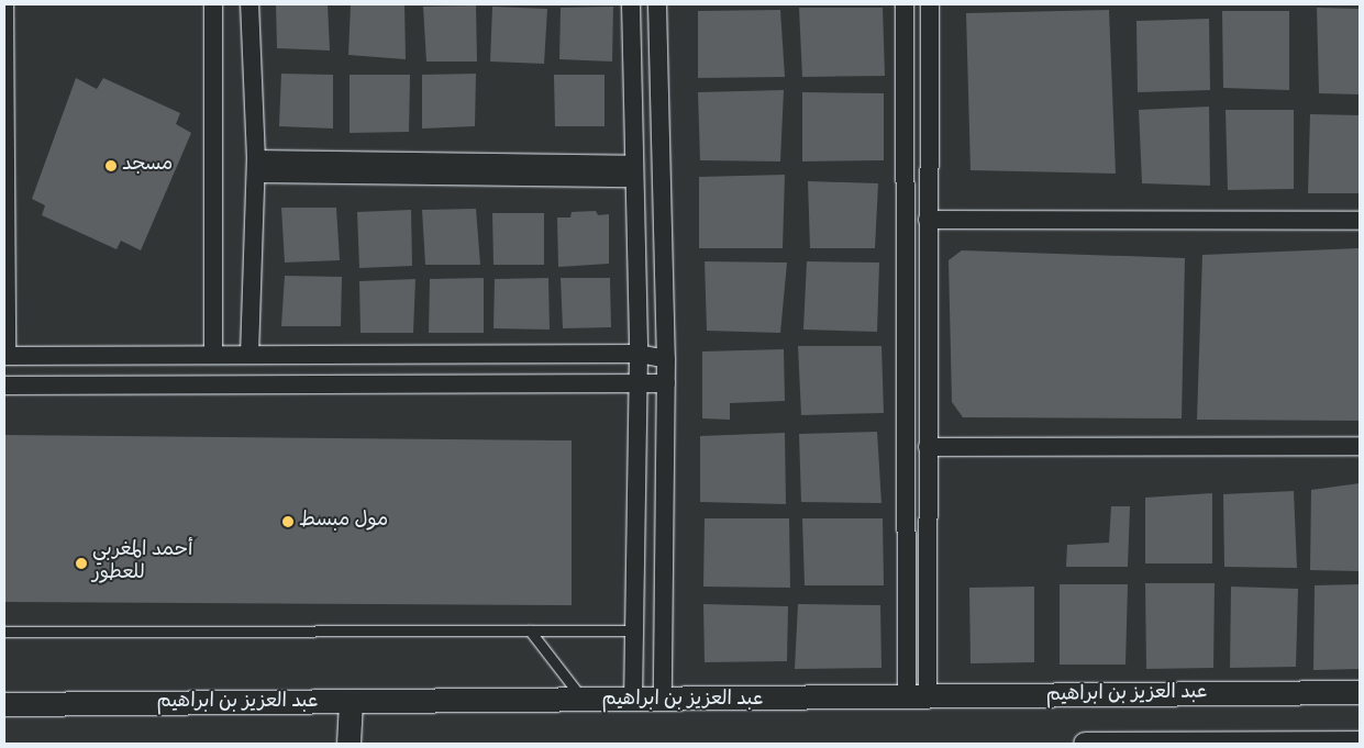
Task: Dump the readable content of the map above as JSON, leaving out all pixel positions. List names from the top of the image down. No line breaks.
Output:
{"streets":{"street":["عبد العزيز بن ابراهيم"]},"places":["مسجد","مول مبسط","أحمد المغربي للعطور"]}
